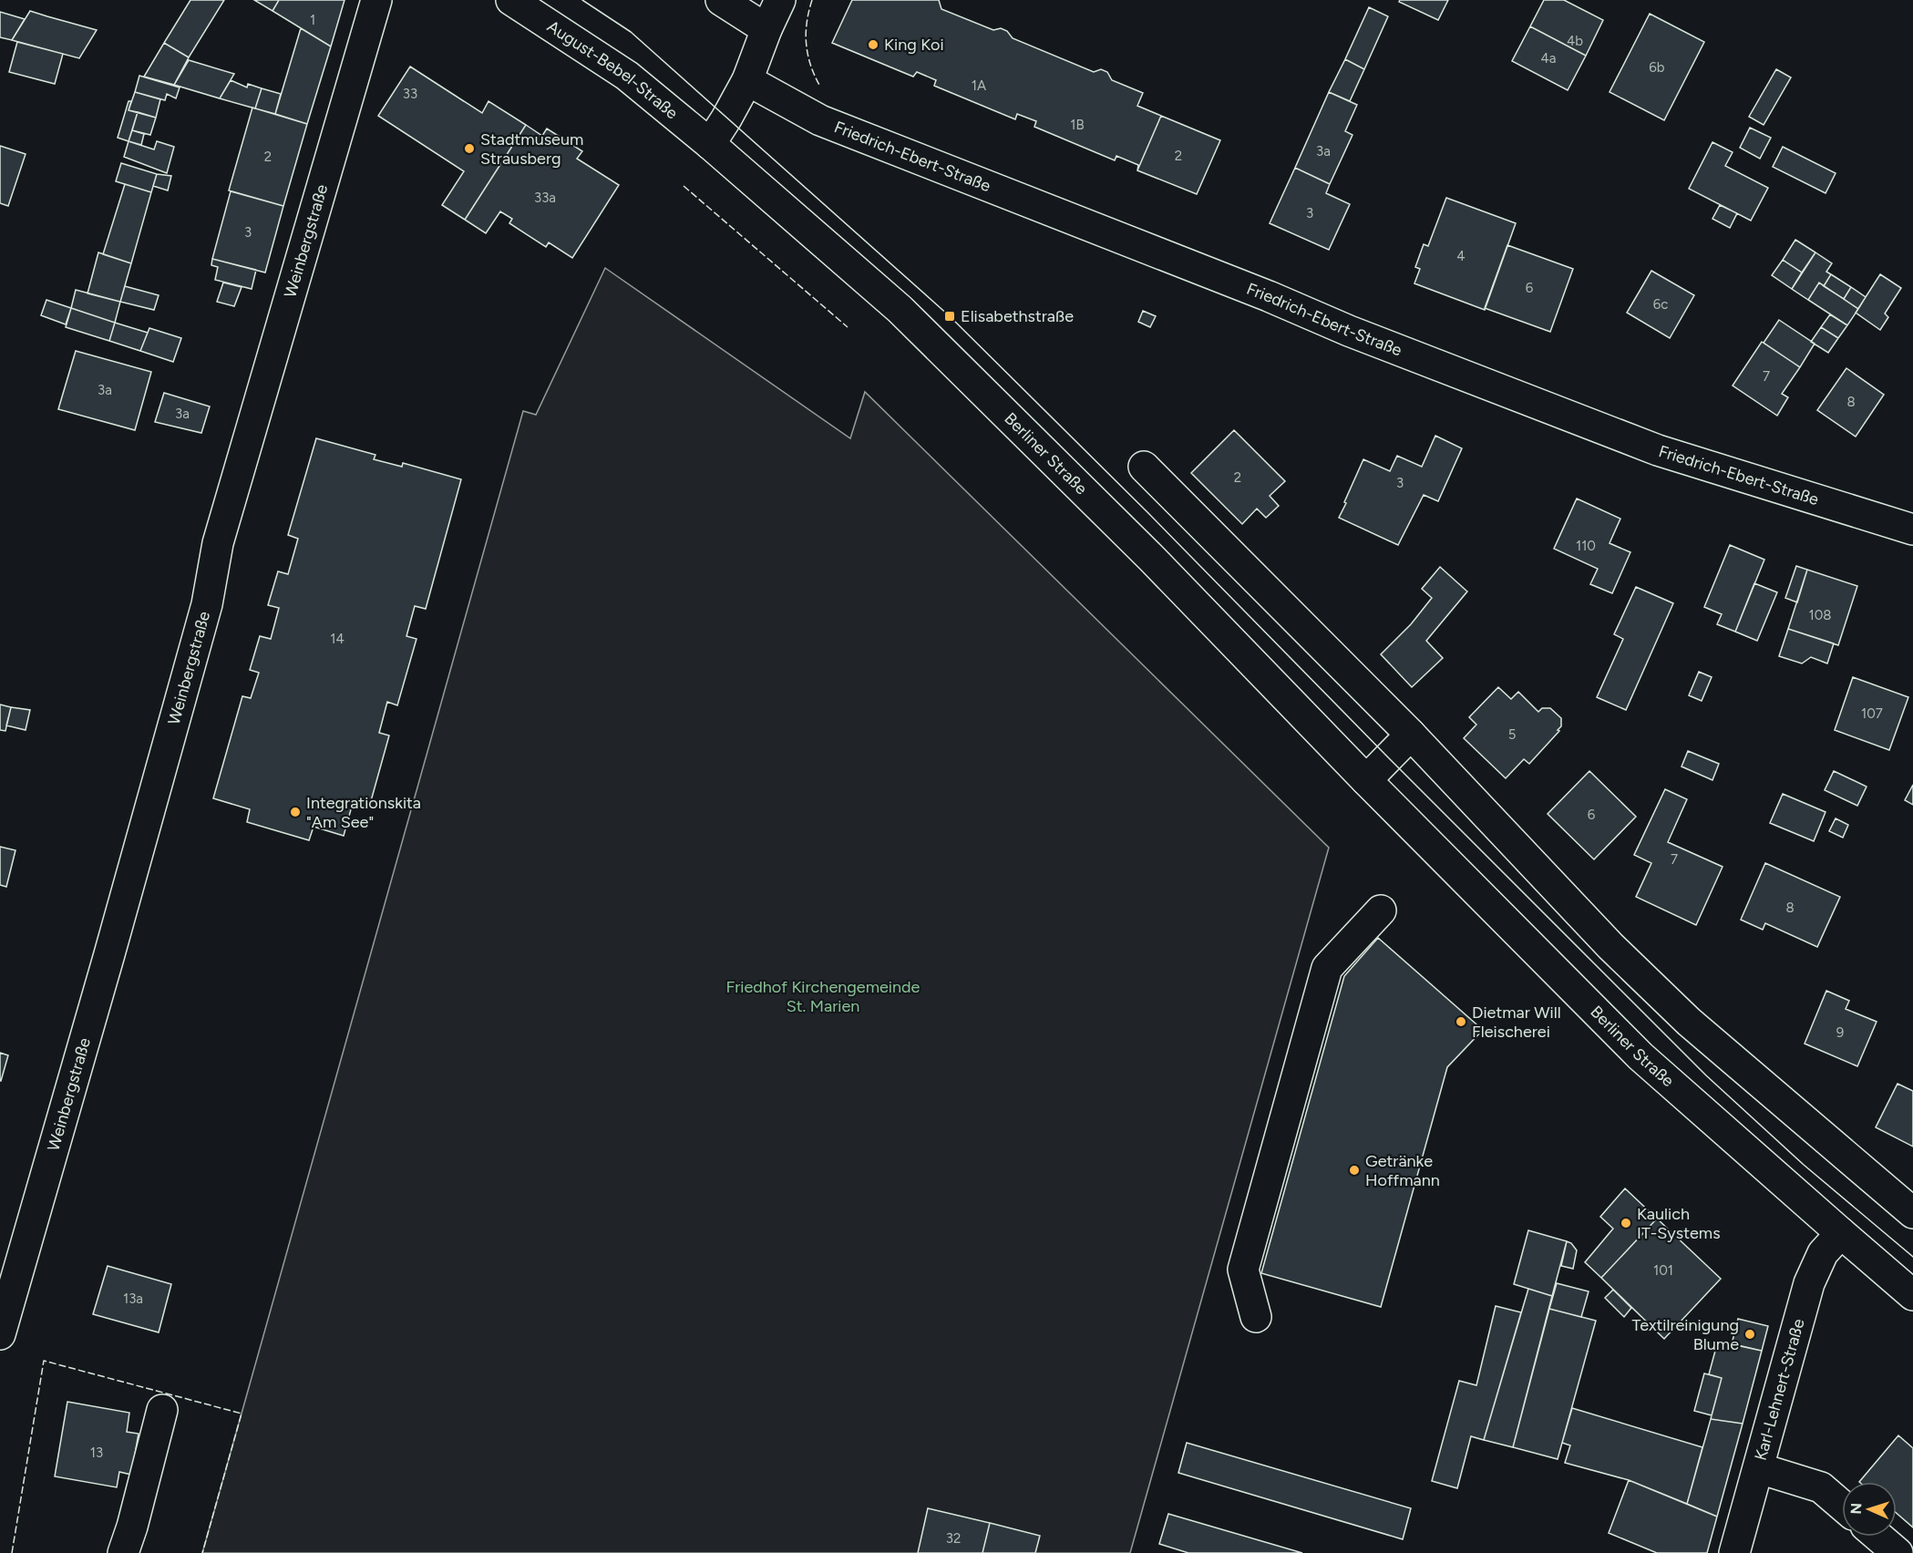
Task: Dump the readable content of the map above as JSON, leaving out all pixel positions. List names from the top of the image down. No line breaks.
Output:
{"streets":{"street":["August-Bebel-Straße","Friedrich-Ebert-Straße","Weinbergstraße","Berliner Straße","Karl-Lehnert-Straße"]},"crossings":[["August-Bebel-Straße","Berliner Straße"],["Berliner Straße","Karl-Lehnert-Straße"]],"parks":["Friedhof Kirchengemeinde St. Marien"],"places":{"other":["King Koi","Stadtmuseum Strausberg","Integrationskita \"Am See\"","Dietmar Will Fleischerei","Getränke Hoffmann","Kaulich IT-Systems","Textilreinigung Blume"],"transit":["Elisabethstraße"]},"house_numbers":["1","4b","4a","6b","1A","33","1B","3a","2","2","33a","3","3","4","6","6c","7","3a","8","3a","2","3","110","108","14","107","5","6","7","8","9","101","13a","13","32"],"north":"left"}
